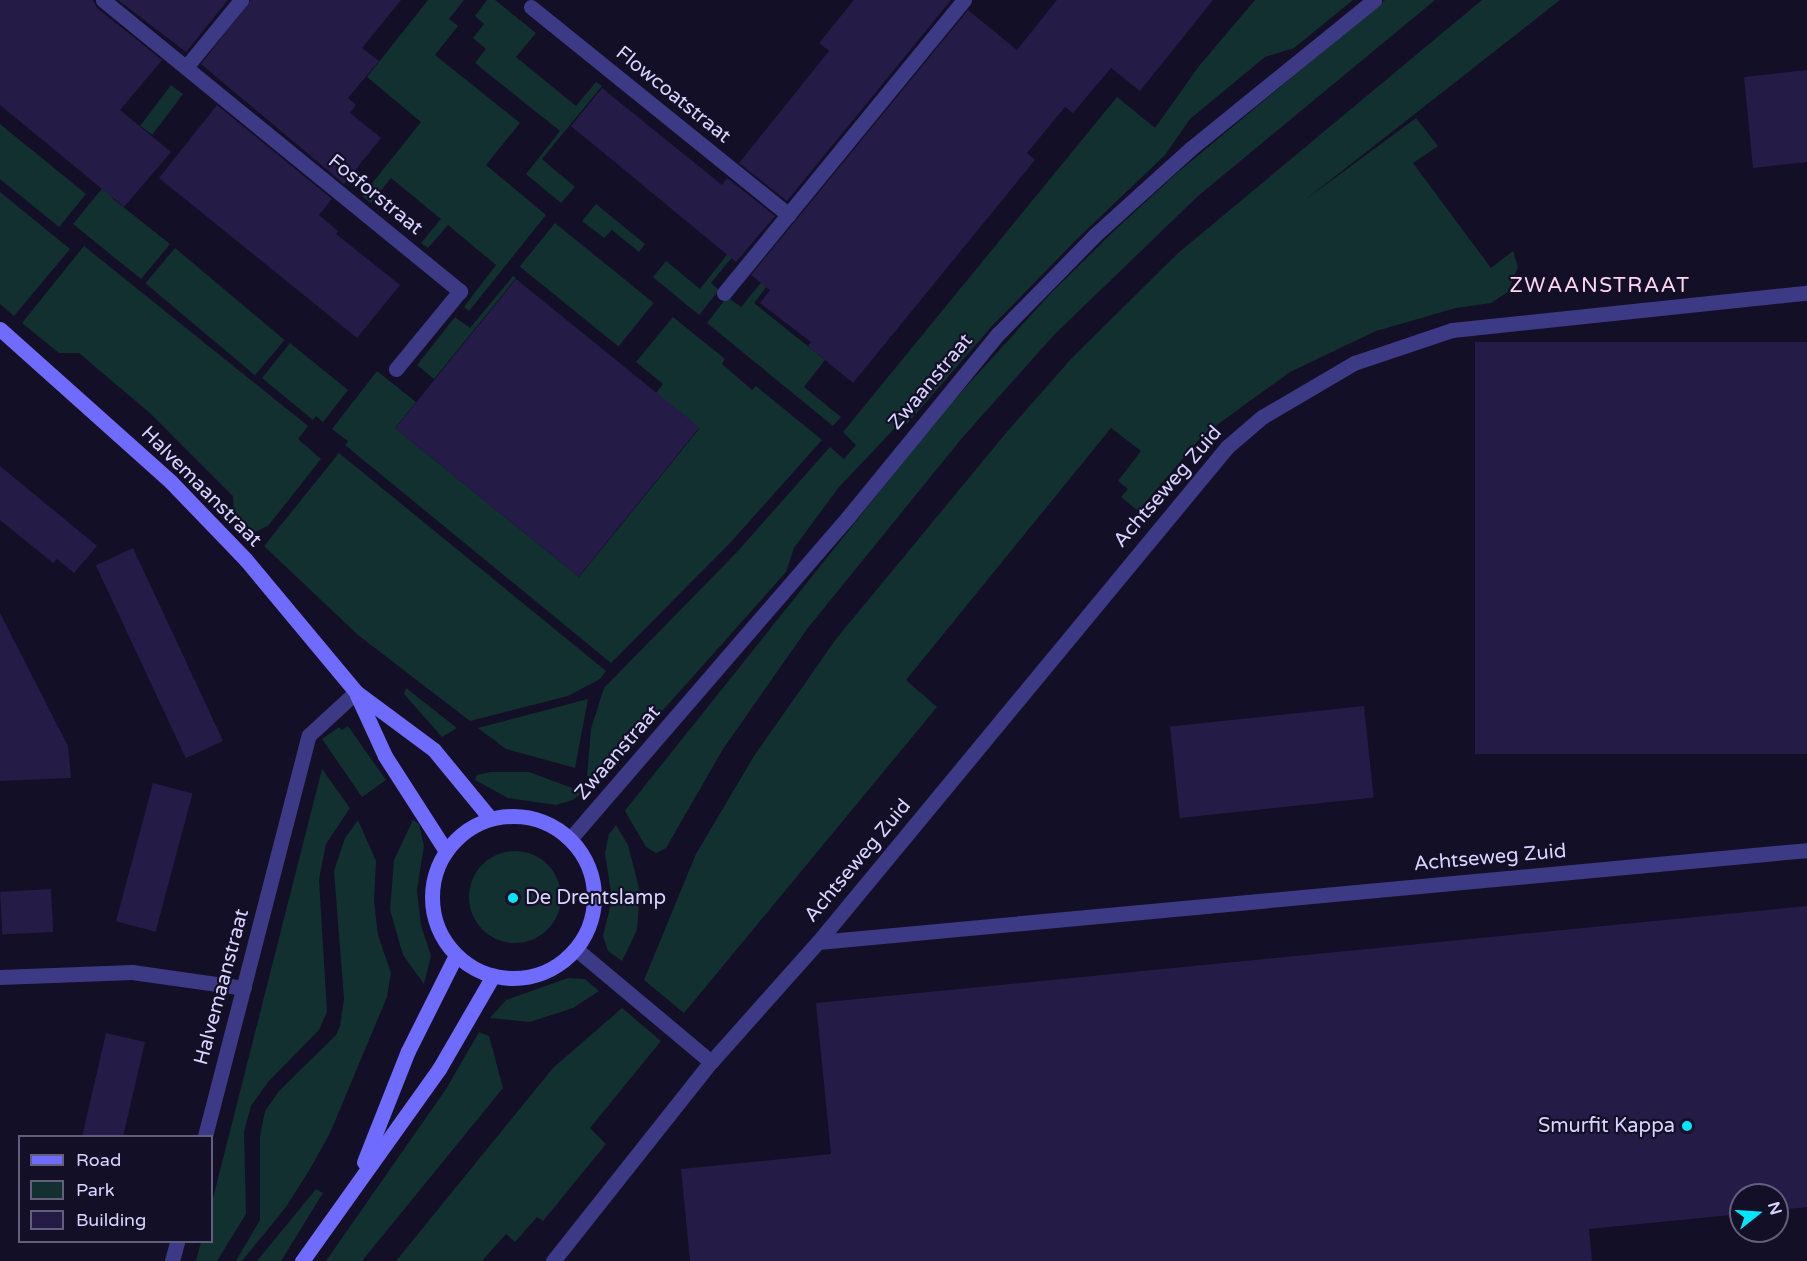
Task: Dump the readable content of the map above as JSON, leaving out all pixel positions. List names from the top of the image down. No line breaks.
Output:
{"streets":{"street":["Flowcoatstraat","Fosforstraat","Zwaanstraat","Halvemaanstraat","Achtseweg Zuid"]},"crossings":[["Zwaanstraat","Halvemaanstraat"]],"districts":["ZWAANSTRAAT"],"places":["De Drentslamp","Smurfit Kappa"],"legend":["Road","Park","Building"],"north":"right"}
